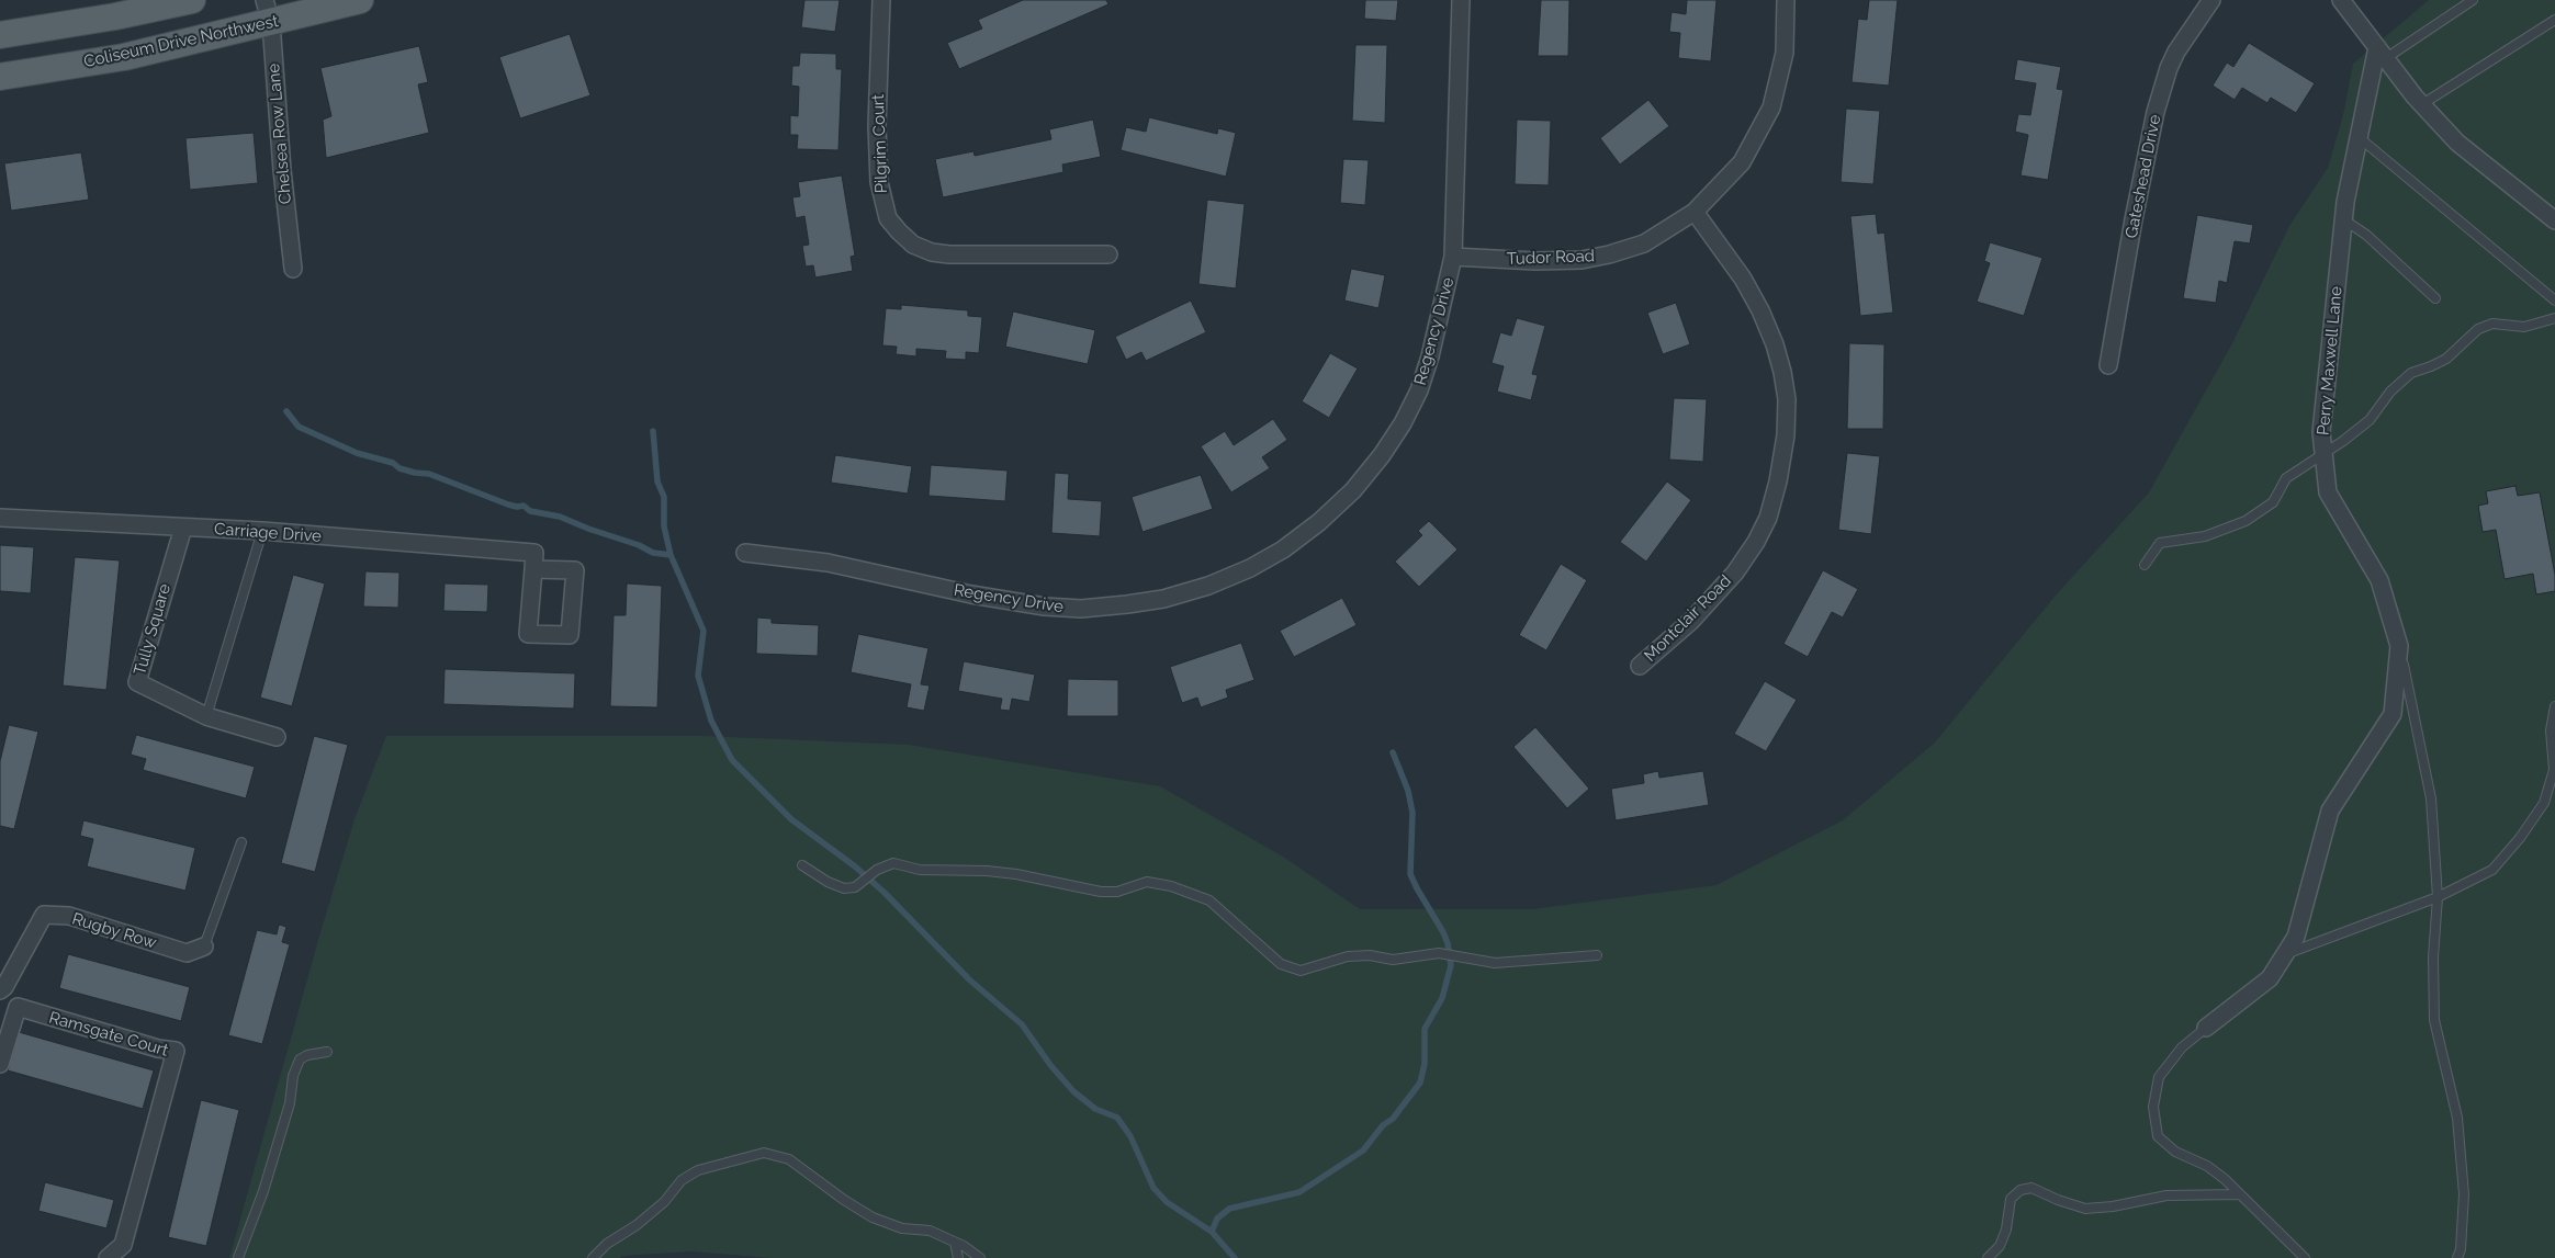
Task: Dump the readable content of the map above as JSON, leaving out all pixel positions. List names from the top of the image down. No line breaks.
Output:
{"streets":{"main road":["Coliseum Drive Northwest"],"street":["Chelsea Row Lane","Pilgrim Court","Gateshead Drive","Tudor Road","Regency Drive","Perry Maxwell Lane","Carriage Drive","Montclair Road","Tully Square","Rugby Row","Ramsgate Court"]},"crossings":[["Coliseum Drive Northwest","Chelsea Row Lane"],["Tudor Road","Regency Drive"],["Tudor Road","Montclair Road"],["Carriage Drive","Tully Square"]]}
